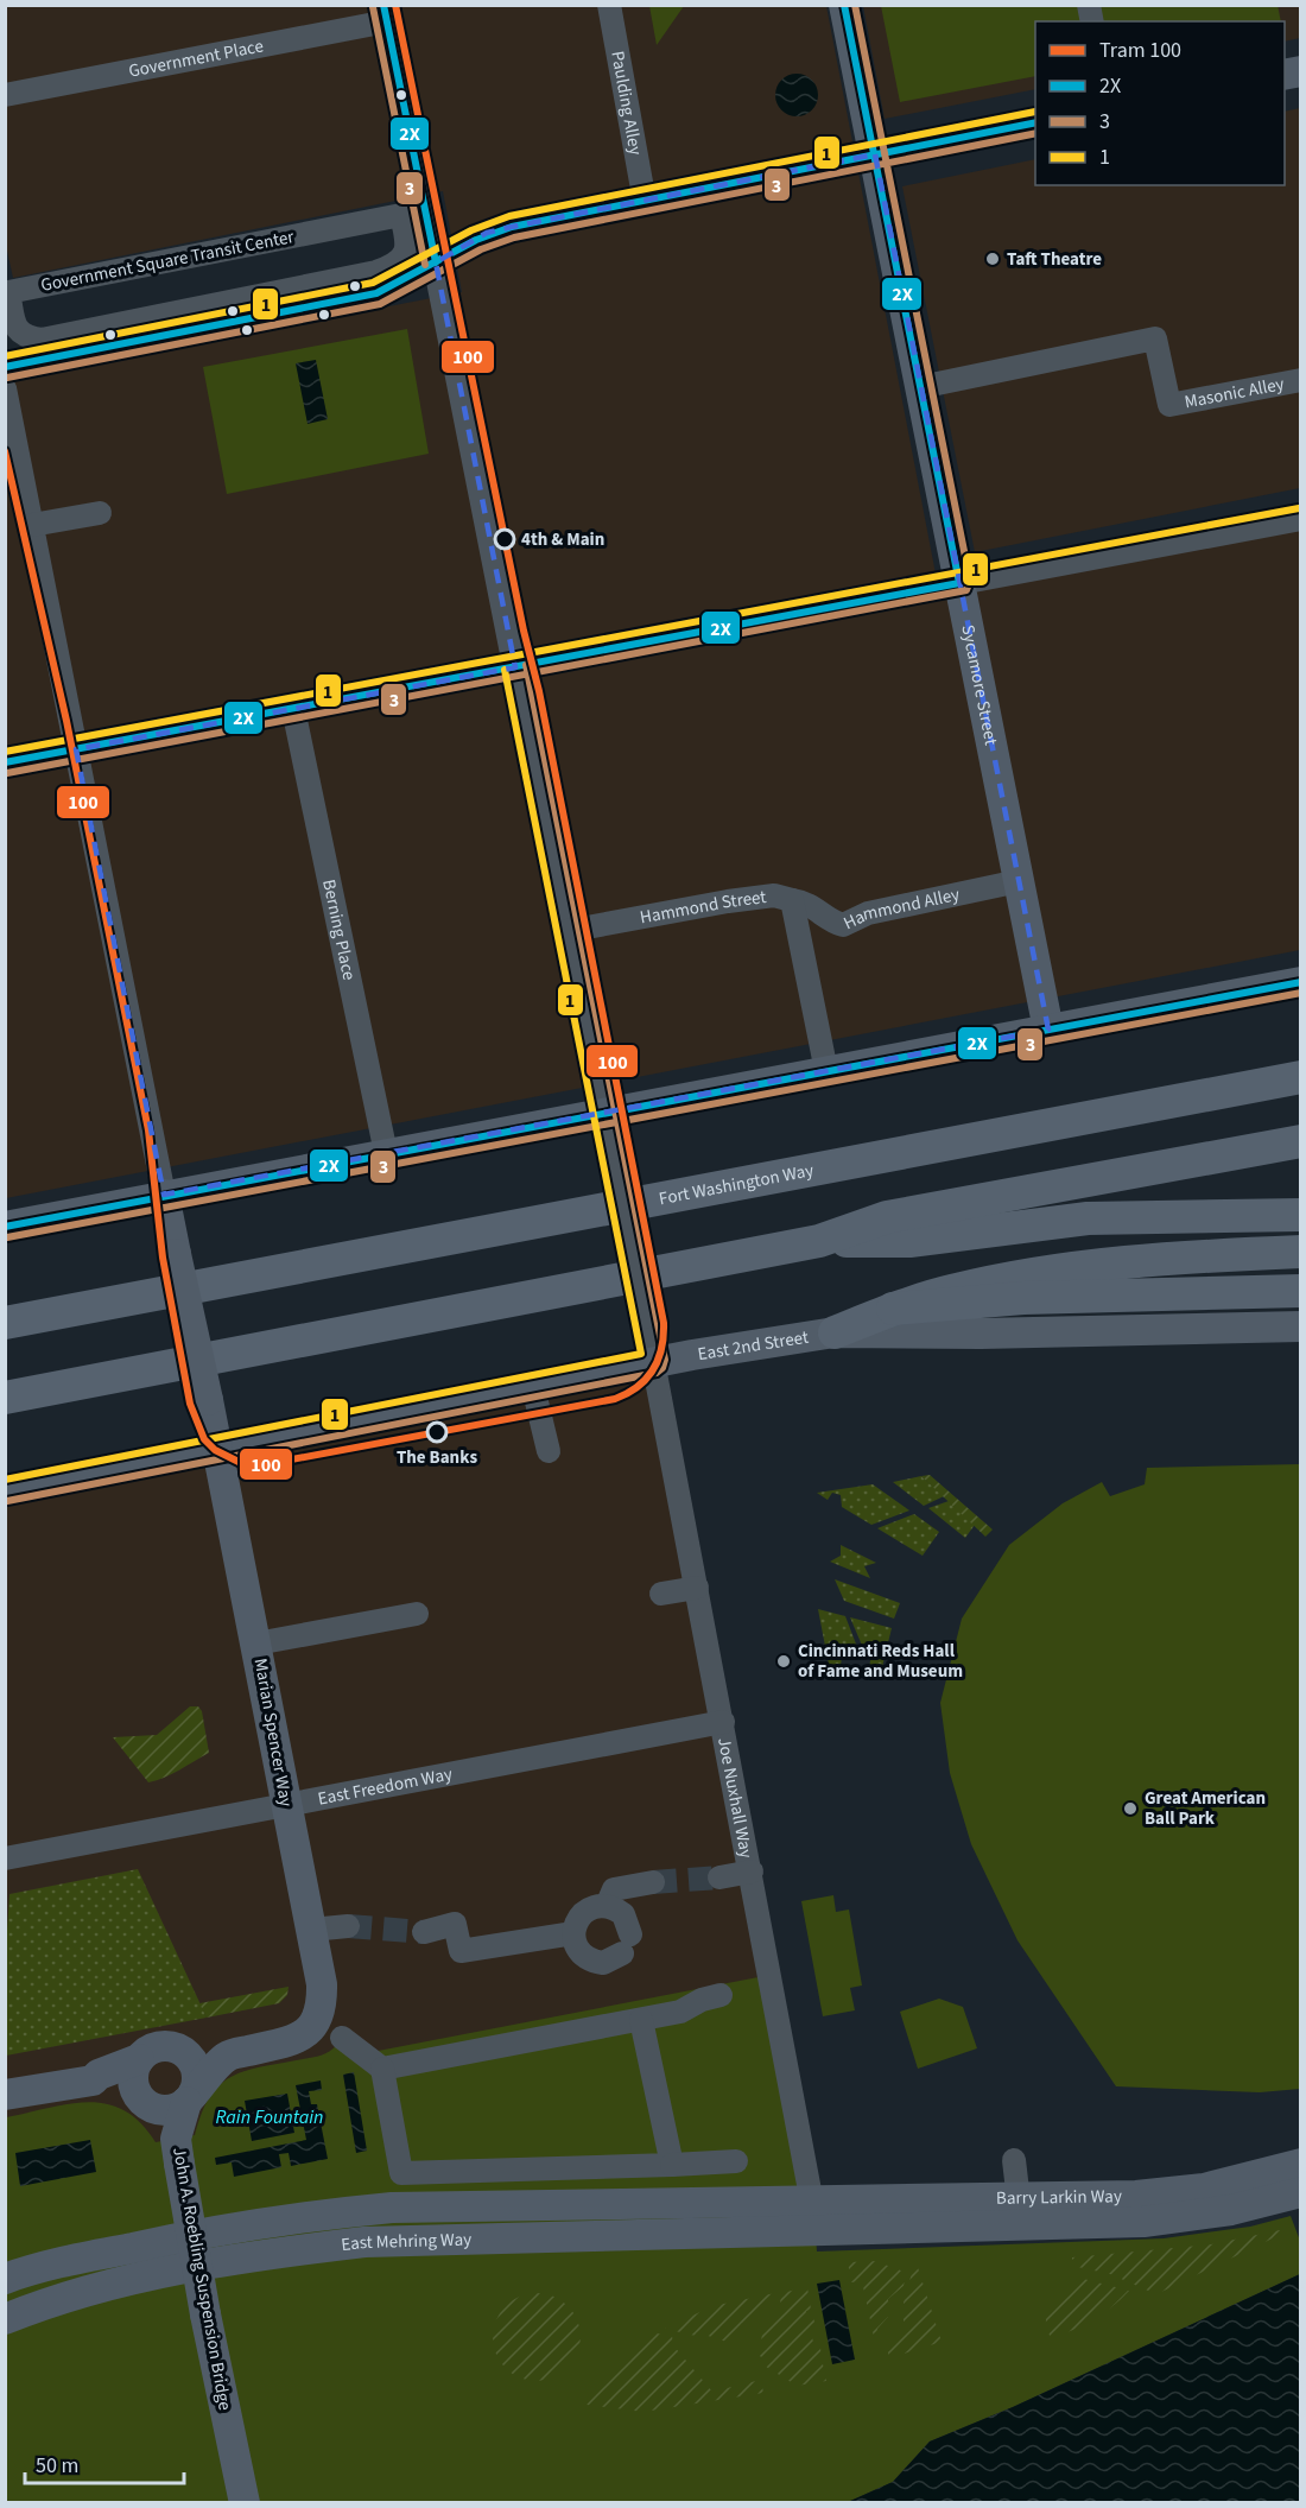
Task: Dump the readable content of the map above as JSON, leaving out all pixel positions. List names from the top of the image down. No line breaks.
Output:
{"streets":{"highway":["Fort Washington Way"],"main road":["Sycamore Street","East 2nd Street","Marian Spencer Way","Barry Larkin Way","East Mehring Way","John A. Roebling Suspension Bridge"],"street":["Government Place","Paulding Alley","Masonic Alley","Hammond Street","Hammond Alley","Berning Place","East Freedom Way","Joe Nuxhall Way"]},"crossings":[["Government Place","Joe Nuxhall Way"],["Masonic Alley","Sycamore Street"],["Sycamore Street","Hammond Alley"],["Hammond Street","Hammond Alley"],["Hammond Street","Joe Nuxhall Way"],["East 2nd Street","Marian Spencer Way"],["East 2nd Street","Joe Nuxhall Way"],["Marian Spencer Way","East Freedom Way"],["East Freedom Way","Joe Nuxhall Way"],["Joe Nuxhall Way","Barry Larkin Way"],["Joe Nuxhall Way","East Mehring Way"],["Barry Larkin Way","East Mehring Way"]],"water":["Rain Fountain"],"places":["Taft Theatre","4th & Main","The Banks","Cincinnati Reds Hall of Fame and Museum","Great American Ball Park"],"lines":["tram line 100","transit line 2X","transit line 3","transit line 1"],"legend":["Tram 100","2X","3","1"],"scale_bar":"50 m"}
